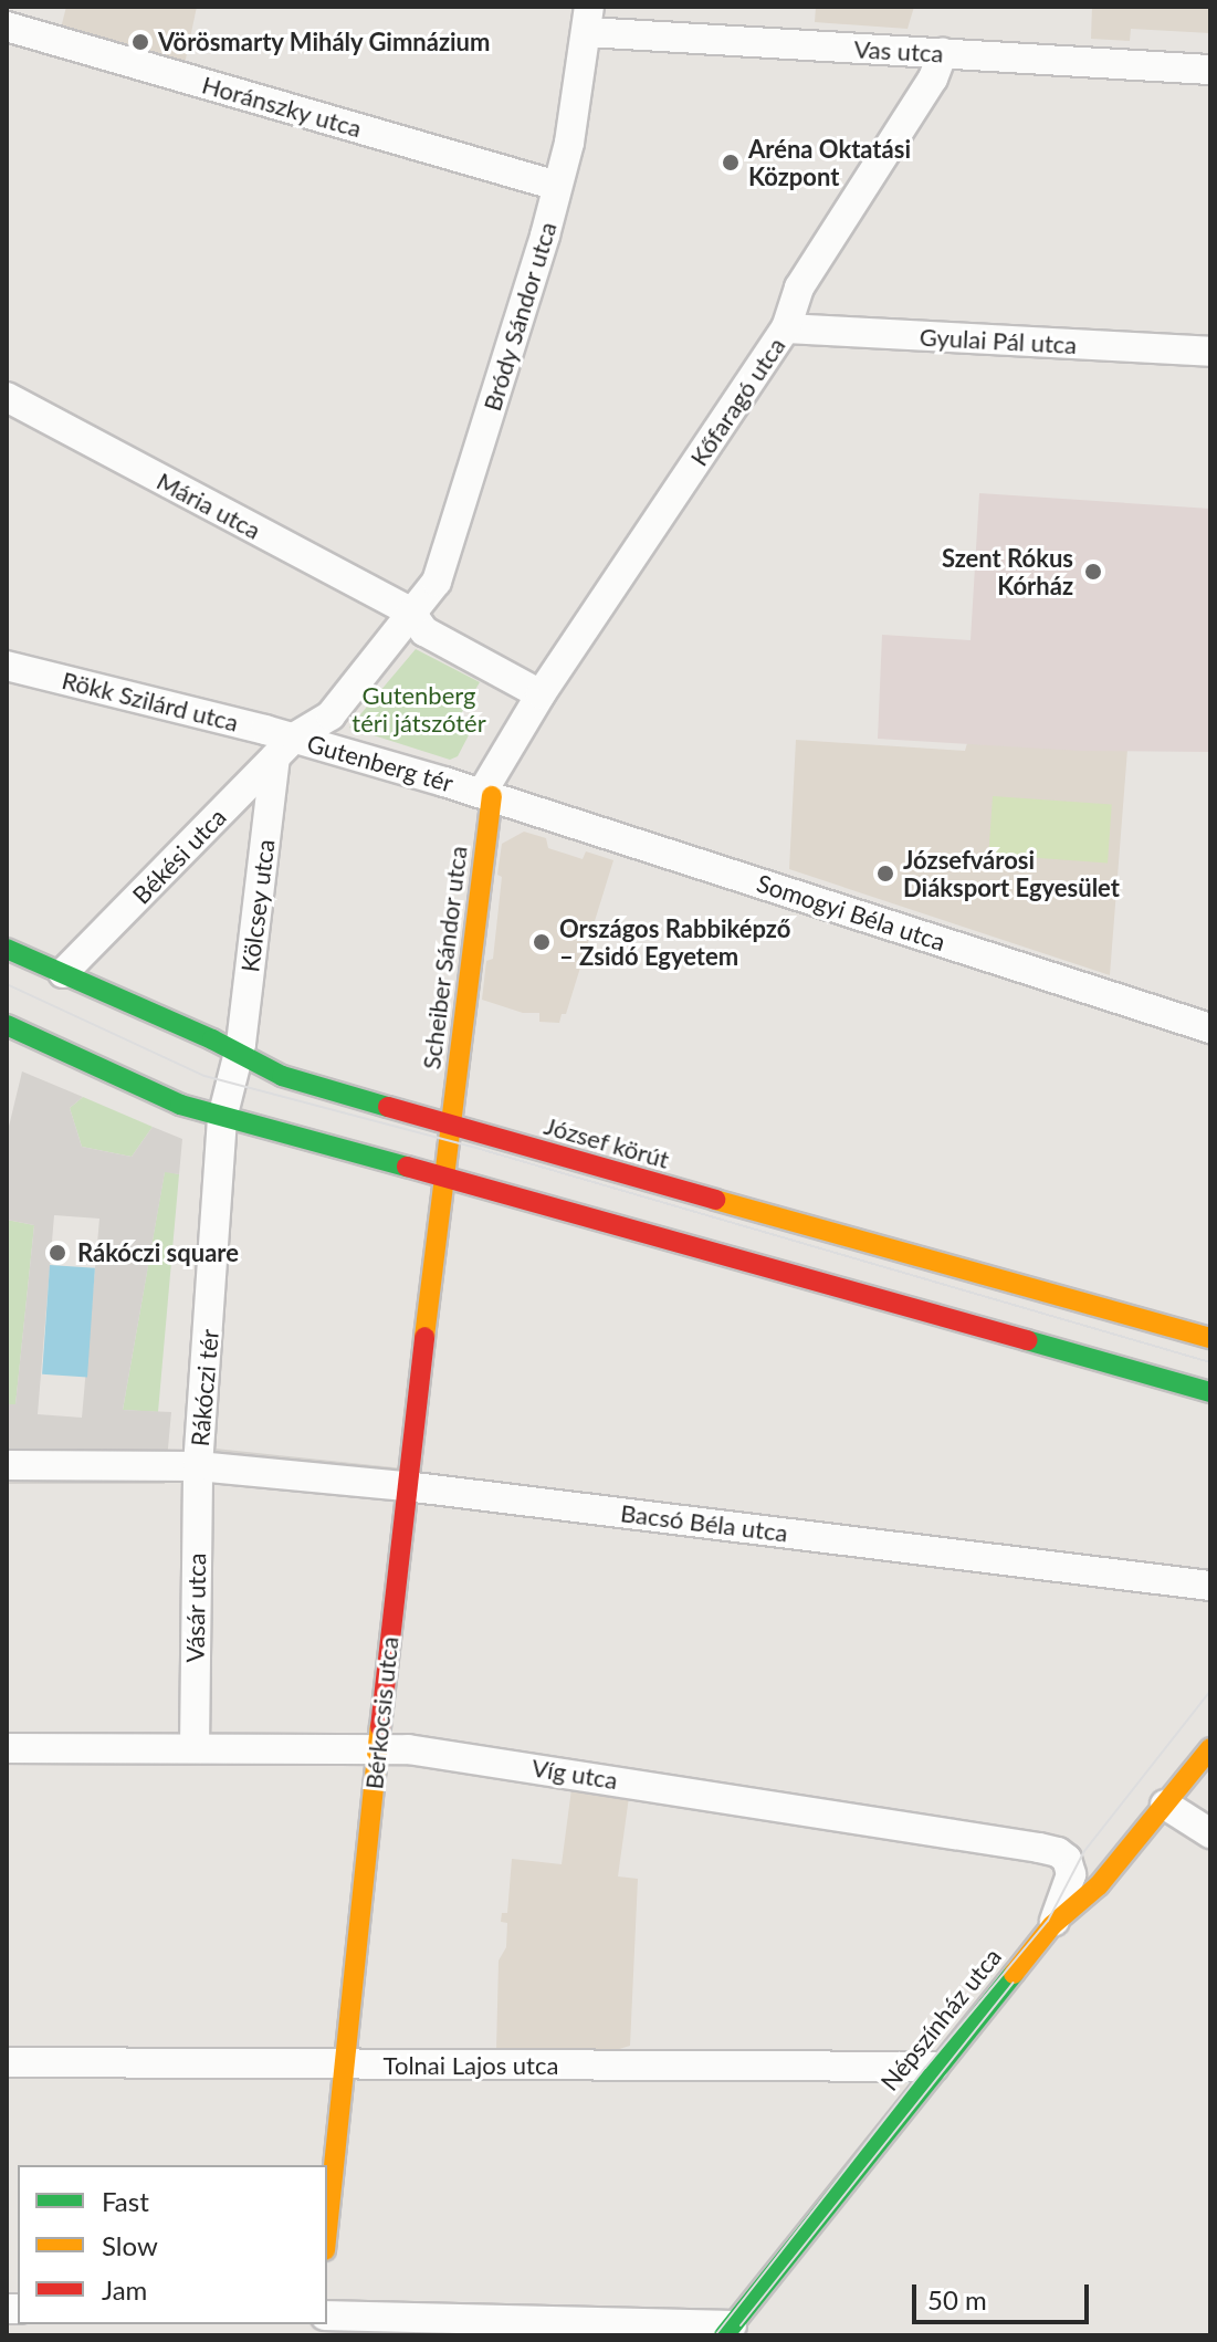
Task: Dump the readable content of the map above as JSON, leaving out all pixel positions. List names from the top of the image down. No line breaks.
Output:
{"streets":{"main road":["Scheiber Sándor utca","József körút","Bérkocsis utca","Népszínház utca"],"street":["Vas utca","Horánszky utca","Bródy Sándor utca","Gyulai Pál utca","Kőfaragó utca","Mária utca","Rökk Szilárd utca","Gutenberg tér","Békési utca","Kölcsey utca","Somogyi Béla utca","Rákóczi tér","Bacsó Béla utca","Vásár utca","Víg utca","Tolnai Lajos utca"]},"crossings":[["Vas utca","Bródy Sándor utca"],["Vas utca","Kőfaragó utca"],["Horánszky utca","Bródy Sándor utca"],["Bródy Sándor utca","Mária utca"],["Bródy Sándor utca","Gutenberg tér"],["Gyulai Pál utca","Kőfaragó utca"],["Kőfaragó utca","Gutenberg tér"],["Mária utca","Gutenberg tér"],["Rökk Szilárd utca","Gutenberg tér"],["Rökk Szilárd utca","Békési utca"],["Rökk Szilárd utca","Kölcsey utca"],["Gutenberg tér","Békési utca"],["Gutenberg tér","Kölcsey utca"],["Gutenberg tér","Somogyi Béla utca"],["Gutenberg tér","Scheiber Sándor utca"],["Békési utca","Kölcsey utca"],["Békési utca","József körút"],["Kölcsey utca","József körút"],["Kölcsey utca","Rákóczi tér"],["Somogyi Béla utca","Scheiber Sándor utca"],["Scheiber Sándor utca","József körút"],["Scheiber Sándor utca","Bérkocsis utca"],["Rákóczi tér","Bacsó Béla utca"],["Rákóczi tér","Vásár utca"],["Bacsó Béla utca","Vásár utca"],["Bacsó Béla utca","Bérkocsis utca"],["Vásár utca","Víg utca"],["Bérkocsis utca","Víg utca"],["Bérkocsis utca","Tolnai Lajos utca"],["Víg utca","Népszínház utca"],["Népszínház utca","Tolnai Lajos utca"]],"parks":["Gutenberg téri játszótér"],"places":["Vörösmarty Mihály Gimnázium","Aréna Oktatási Központ","Szent Rókus Kórház","Józsefvárosi Diáksport Egyesület","Országos Rabbiképző – Zsidó Egyetem","Rákóczi square"],"legend":["Fast","Slow","Jam"],"scale_bar":"50 m"}
